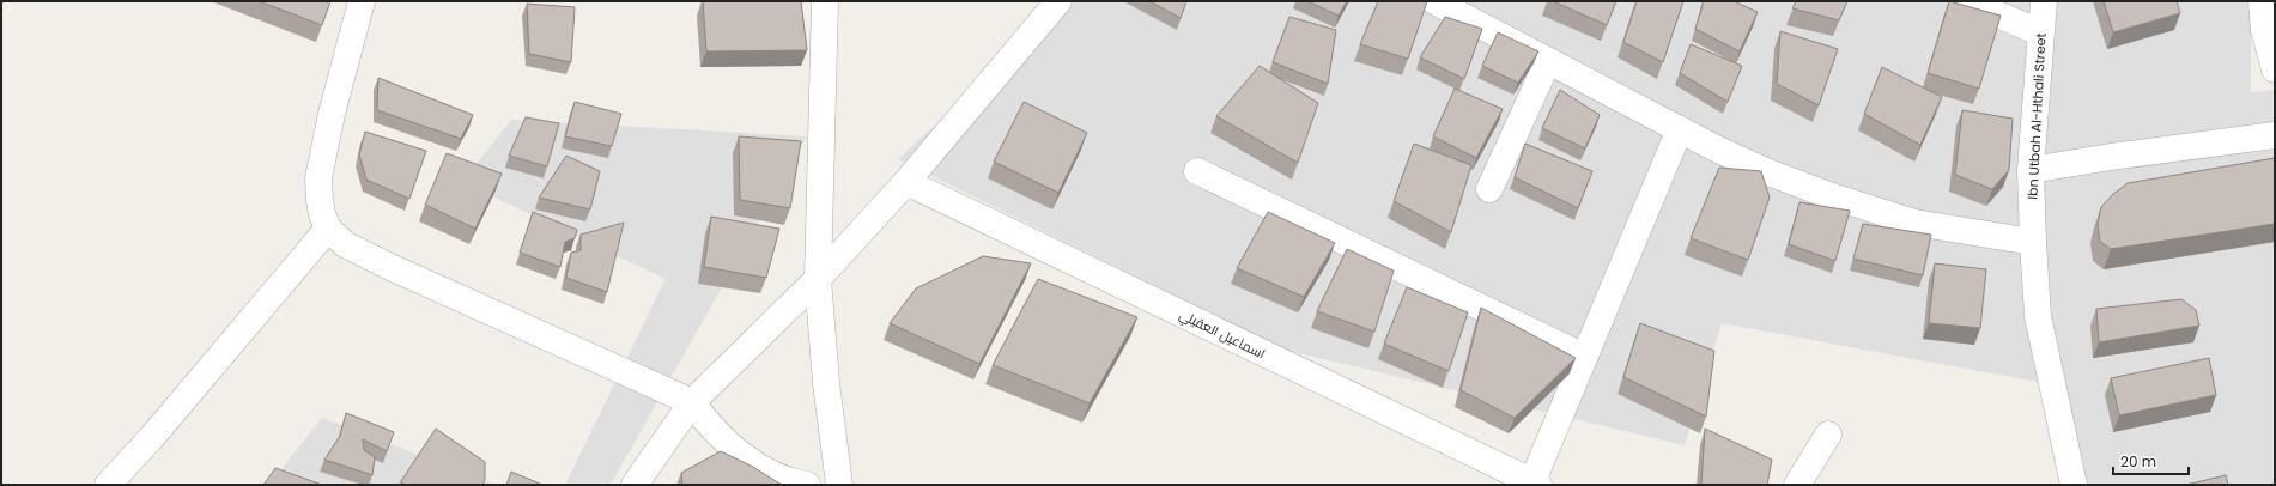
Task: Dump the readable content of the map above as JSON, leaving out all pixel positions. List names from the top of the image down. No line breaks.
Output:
{"streets":{"street":["Ibn Utbah Al-Hthali Street","اسماعيل العقيلي"]},"scale_bar":"20 m"}
